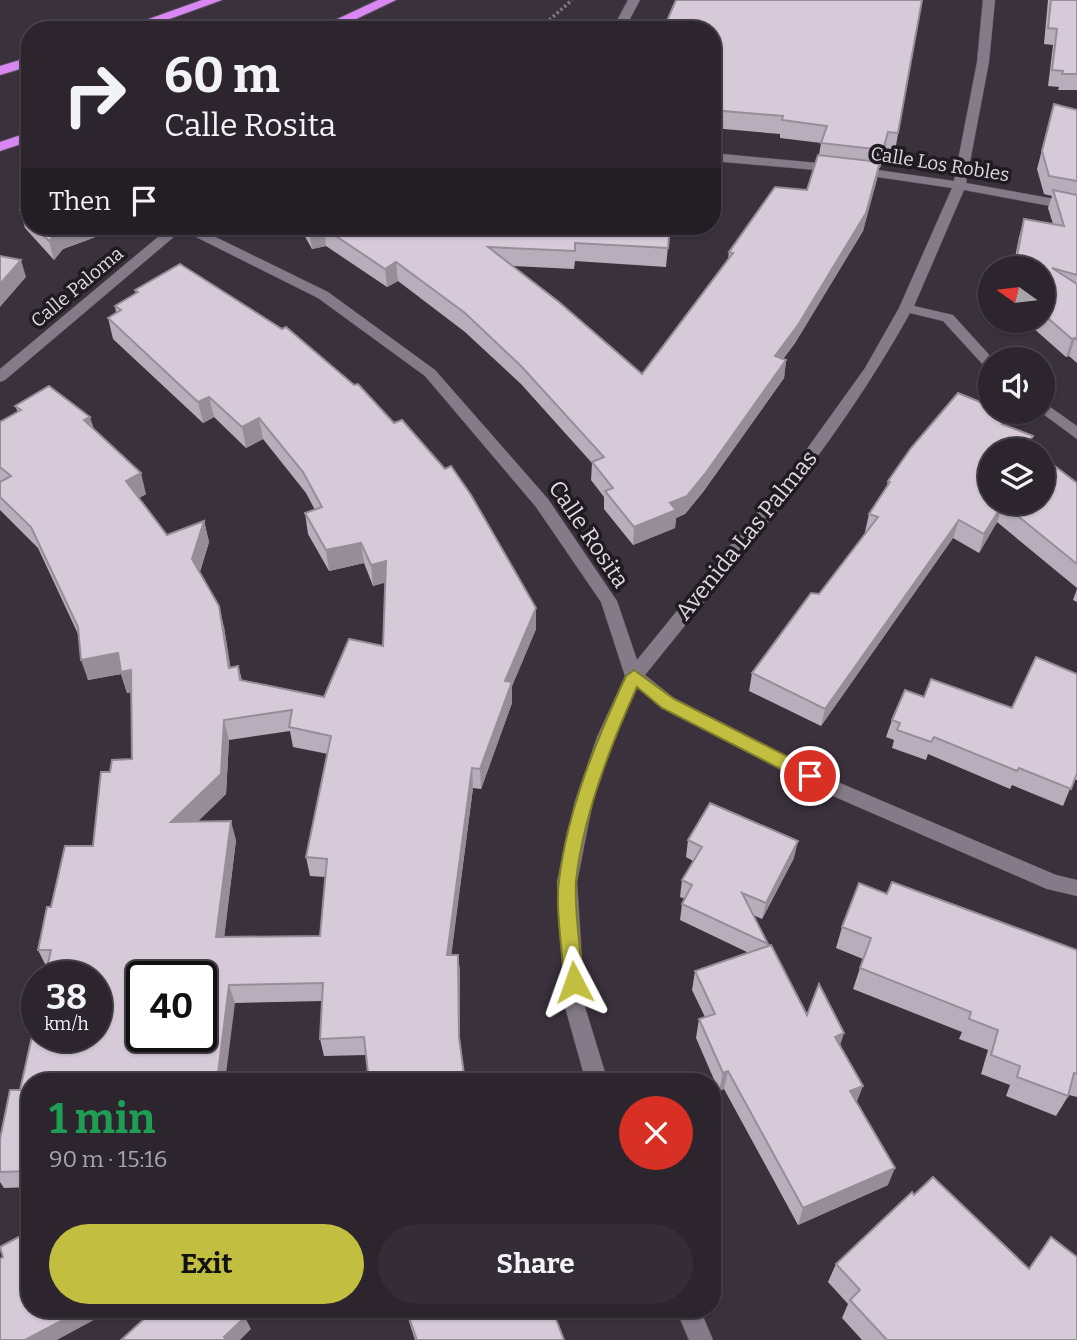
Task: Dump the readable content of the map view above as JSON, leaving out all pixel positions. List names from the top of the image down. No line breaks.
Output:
{"streets":{"street":["Calle Los Robles","Calle Paloma","Calle Rosita","Avenida Las Palmas"]},"crossings":[["Calle Los Robles","Avenida Las Palmas"],["Calle Rosita","Avenida Las Palmas"]],"north":"left","page":{"turn":["60 m","Calle Rosita"],"then":"Then","speed":"38 km/h","limit":"40","heading":["1 min","90 m · 15:16"],"buttons":["Exit","Share"]}}
